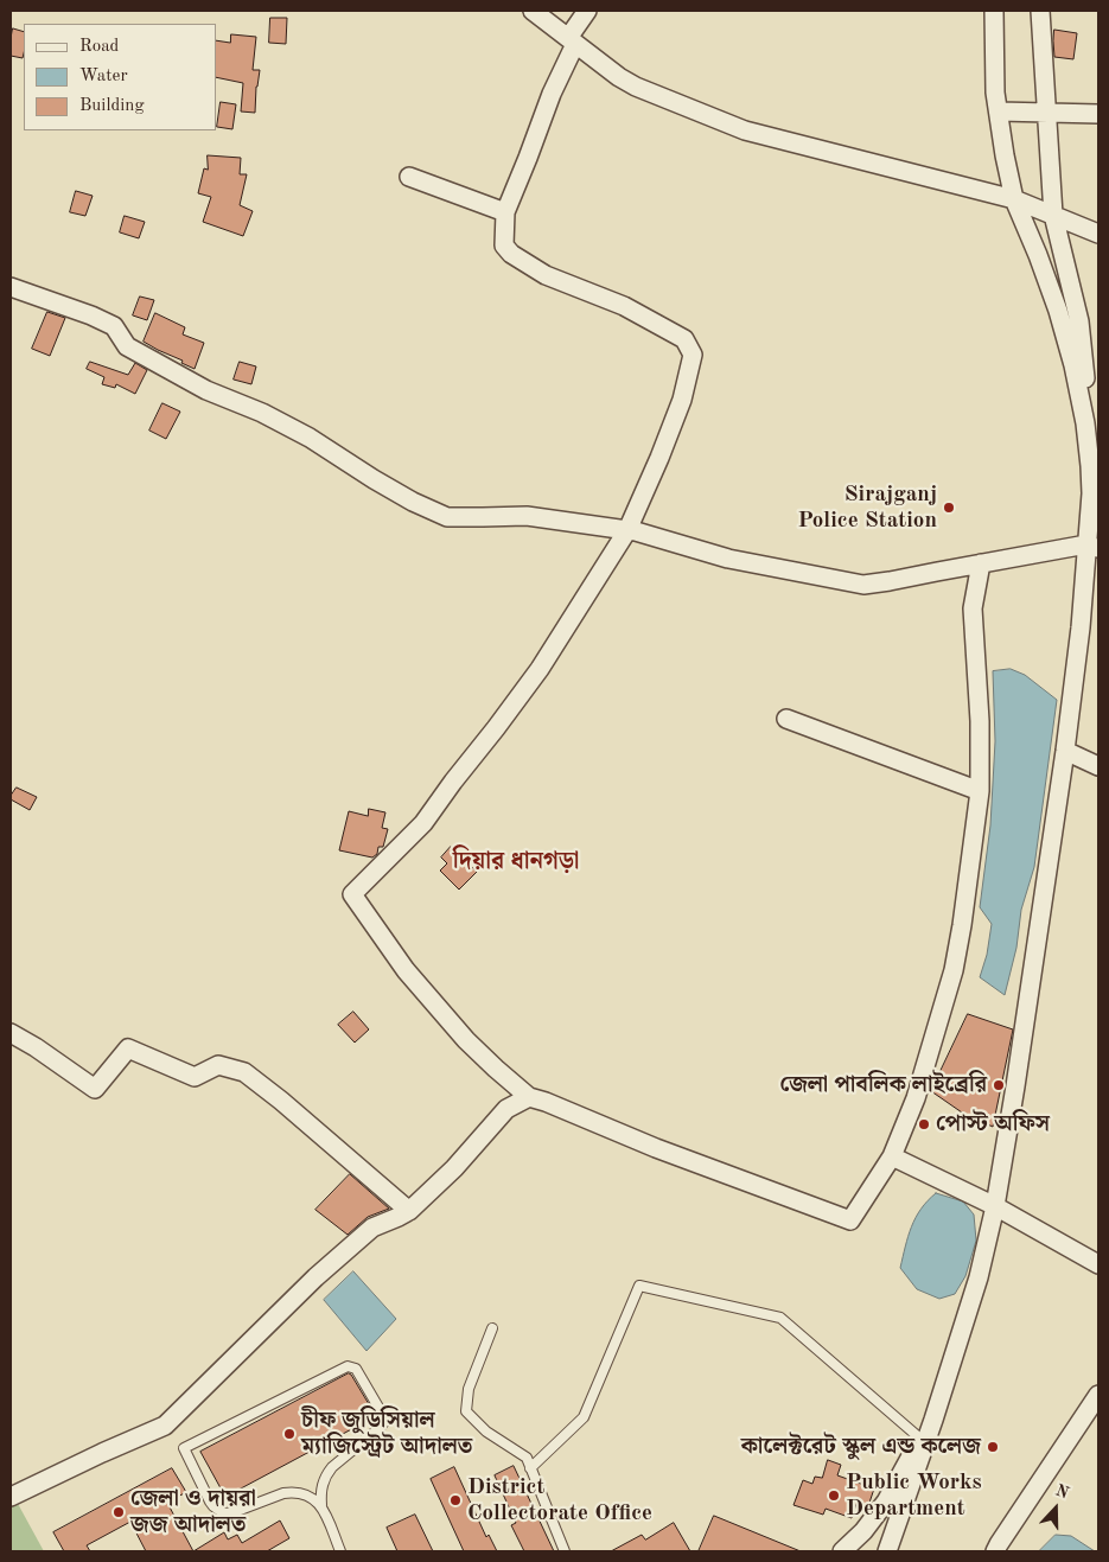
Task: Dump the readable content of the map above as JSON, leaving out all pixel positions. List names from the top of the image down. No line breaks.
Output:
{"districts":["দিয়ার ধানগড়া"],"places":["Sirajganj Police Station","জেলা পাবলিক লাইব্রেরি","পোস্ট অফিস","চীফ জুডিসিয়াল ম্যাজিস্ট্রেট আদালত","কালেক্টরেট স্কুল এন্ড কলেজ","Public Works Department","District Collectorate Office","জেলা ও দায়রা জজ আদালত"],"legend":["Road","Water","Building"],"north":"top"}
